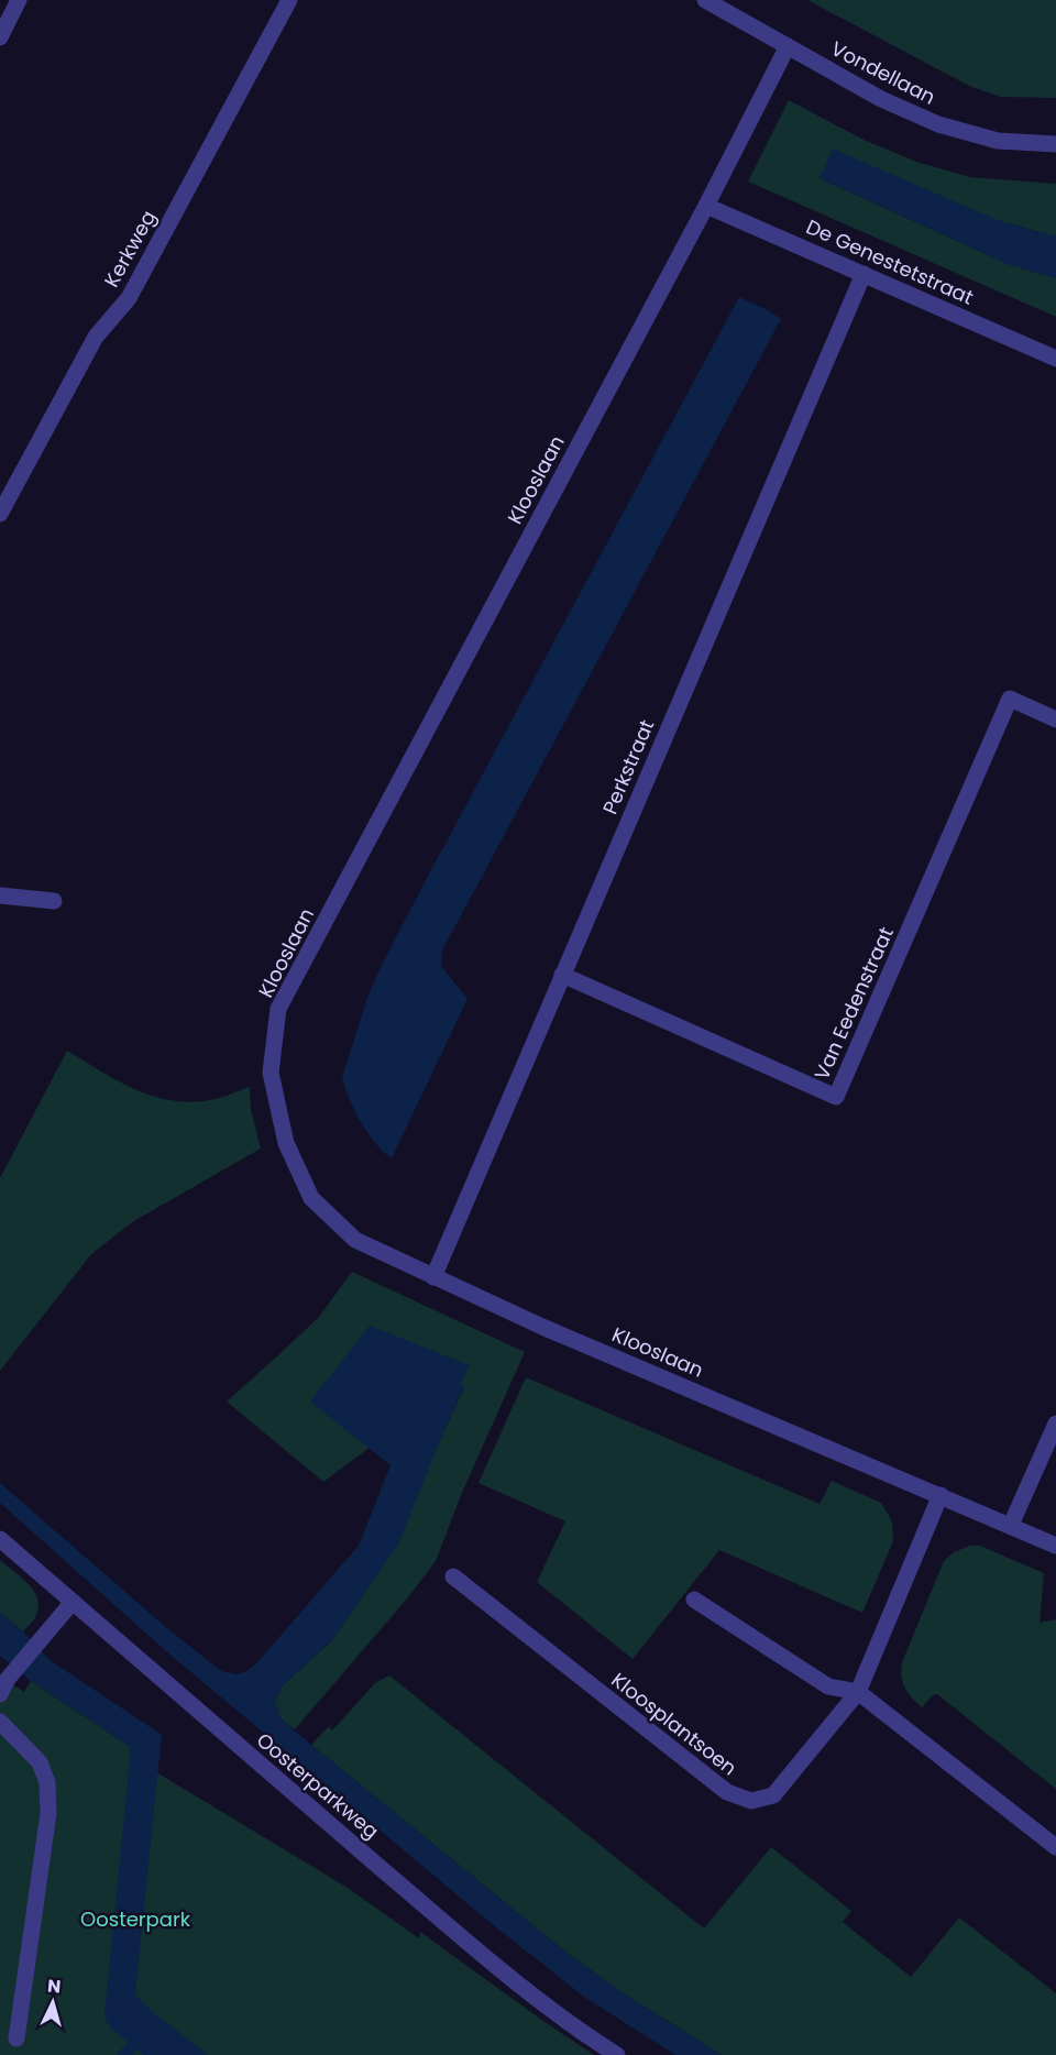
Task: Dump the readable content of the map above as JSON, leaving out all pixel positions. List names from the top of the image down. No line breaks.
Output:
{"streets":{"street":["Vondellaan","Kerkweg","De Genestetstraat","Klooslaan","Perkstraat","Van Eedenstraat","Kloosplantsoen","Oosterparkweg"]},"crossings":[["Vondellaan","Klooslaan"],["De Genestetstraat","Klooslaan"],["De Genestetstraat","Perkstraat"],["Klooslaan","Perkstraat"],["Klooslaan","Kloosplantsoen"],["Perkstraat","Van Eedenstraat"]],"parks":["Oosterpark"],"north":"top"}
